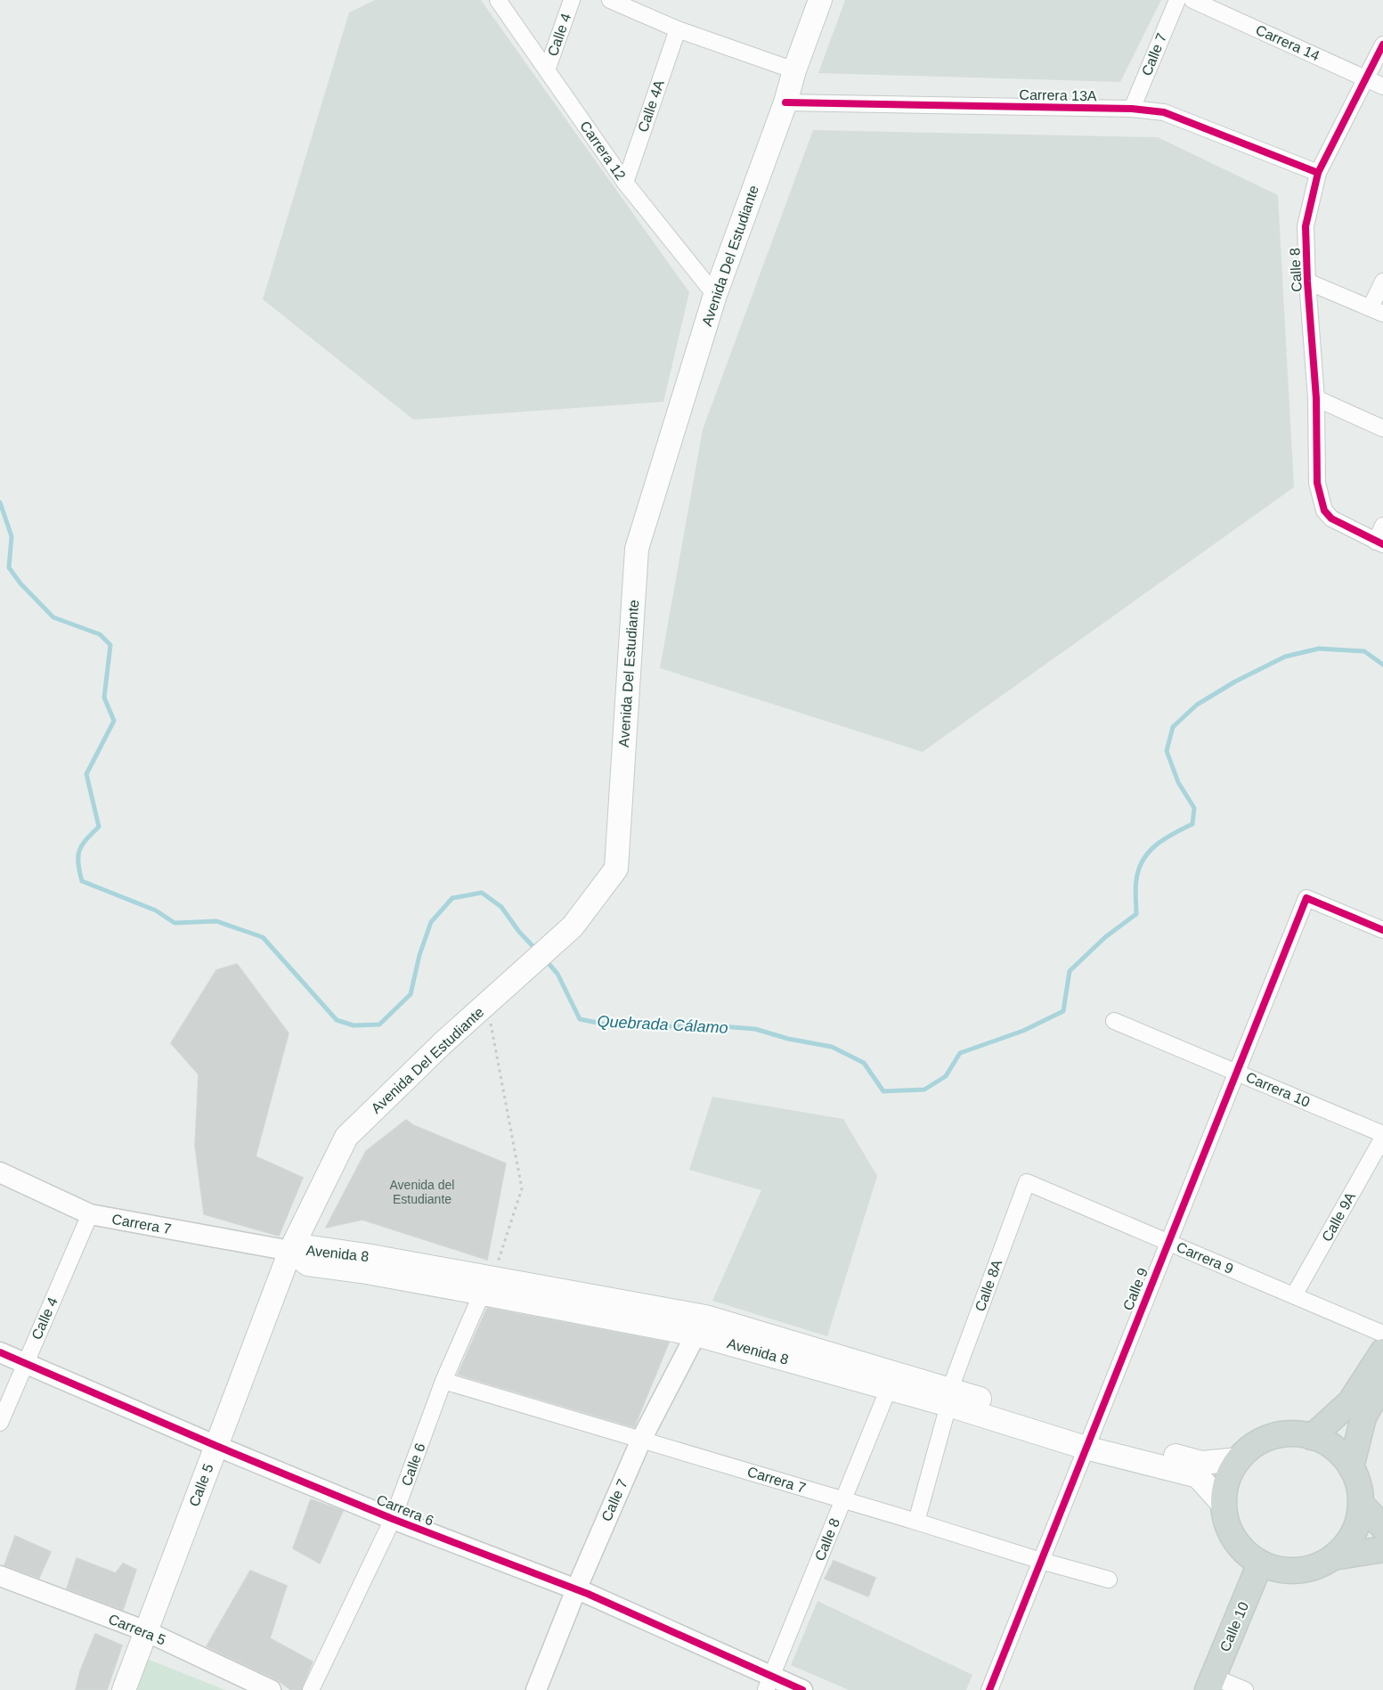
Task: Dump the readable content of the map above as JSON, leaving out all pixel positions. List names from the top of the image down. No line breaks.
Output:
{"streets":{"main road":["Avenida Del Estudiante","Avenida 8","Calle 5","Calle 10"],"street":["Calle 4","Carrera 14","Calle 7","Carrera 13A","Calle 4A","Carrera 12","Calle 8","Carrera 10","Calle 9A","Carrera 7","Carrera 9","Calle 8A","Calle 9","Calle 6","Carrera 6","Carrera 5"]},"crossings":[["Calle 4","Carrera 12"],["Calle 4","Carrera 7"],["Calle 4","Carrera 6"],["Carrera 14","Calle 8"],["Calle 7","Carrera 13A"],["Calle 7","Carrera 7"],["Calle 7","Avenida 8"],["Calle 7","Carrera 6"],["Carrera 13A","Avenida Del Estudiante"],["Carrera 13A","Calle 8"],["Calle 4A","Carrera 12"],["Carrera 12","Avenida Del Estudiante"],["Avenida Del Estudiante","Carrera 7"],["Avenida Del Estudiante","Avenida 8"],["Avenida Del Estudiante","Calle 5"],["Calle 8","Carrera 7"],["Calle 8","Avenida 8"],["Calle 8","Carrera 6"],["Carrera 10","Calle 9A"],["Carrera 10","Calle 9"],["Calle 9A","Carrera 9"],["Carrera 7","Avenida 8"],["Carrera 7","Calle 8A"],["Carrera 7","Calle 9"],["Carrera 7","Calle 6"],["Carrera 7","Calle 5"],["Avenida 8","Calle 8A"],["Avenida 8","Calle 9"],["Avenida 8","Calle 6"],["Avenida 8","Calle 5"],["Avenida 8","Calle 10"],["Carrera 9","Calle 8A"],["Carrera 9","Calle 9"],["Calle 6","Carrera 6"],["Calle 5","Carrera 6"],["Calle 5","Carrera 5"]],"water":["Quebrada Cálamo"],"house_numbers":["Avenida del Estudiante"]}
